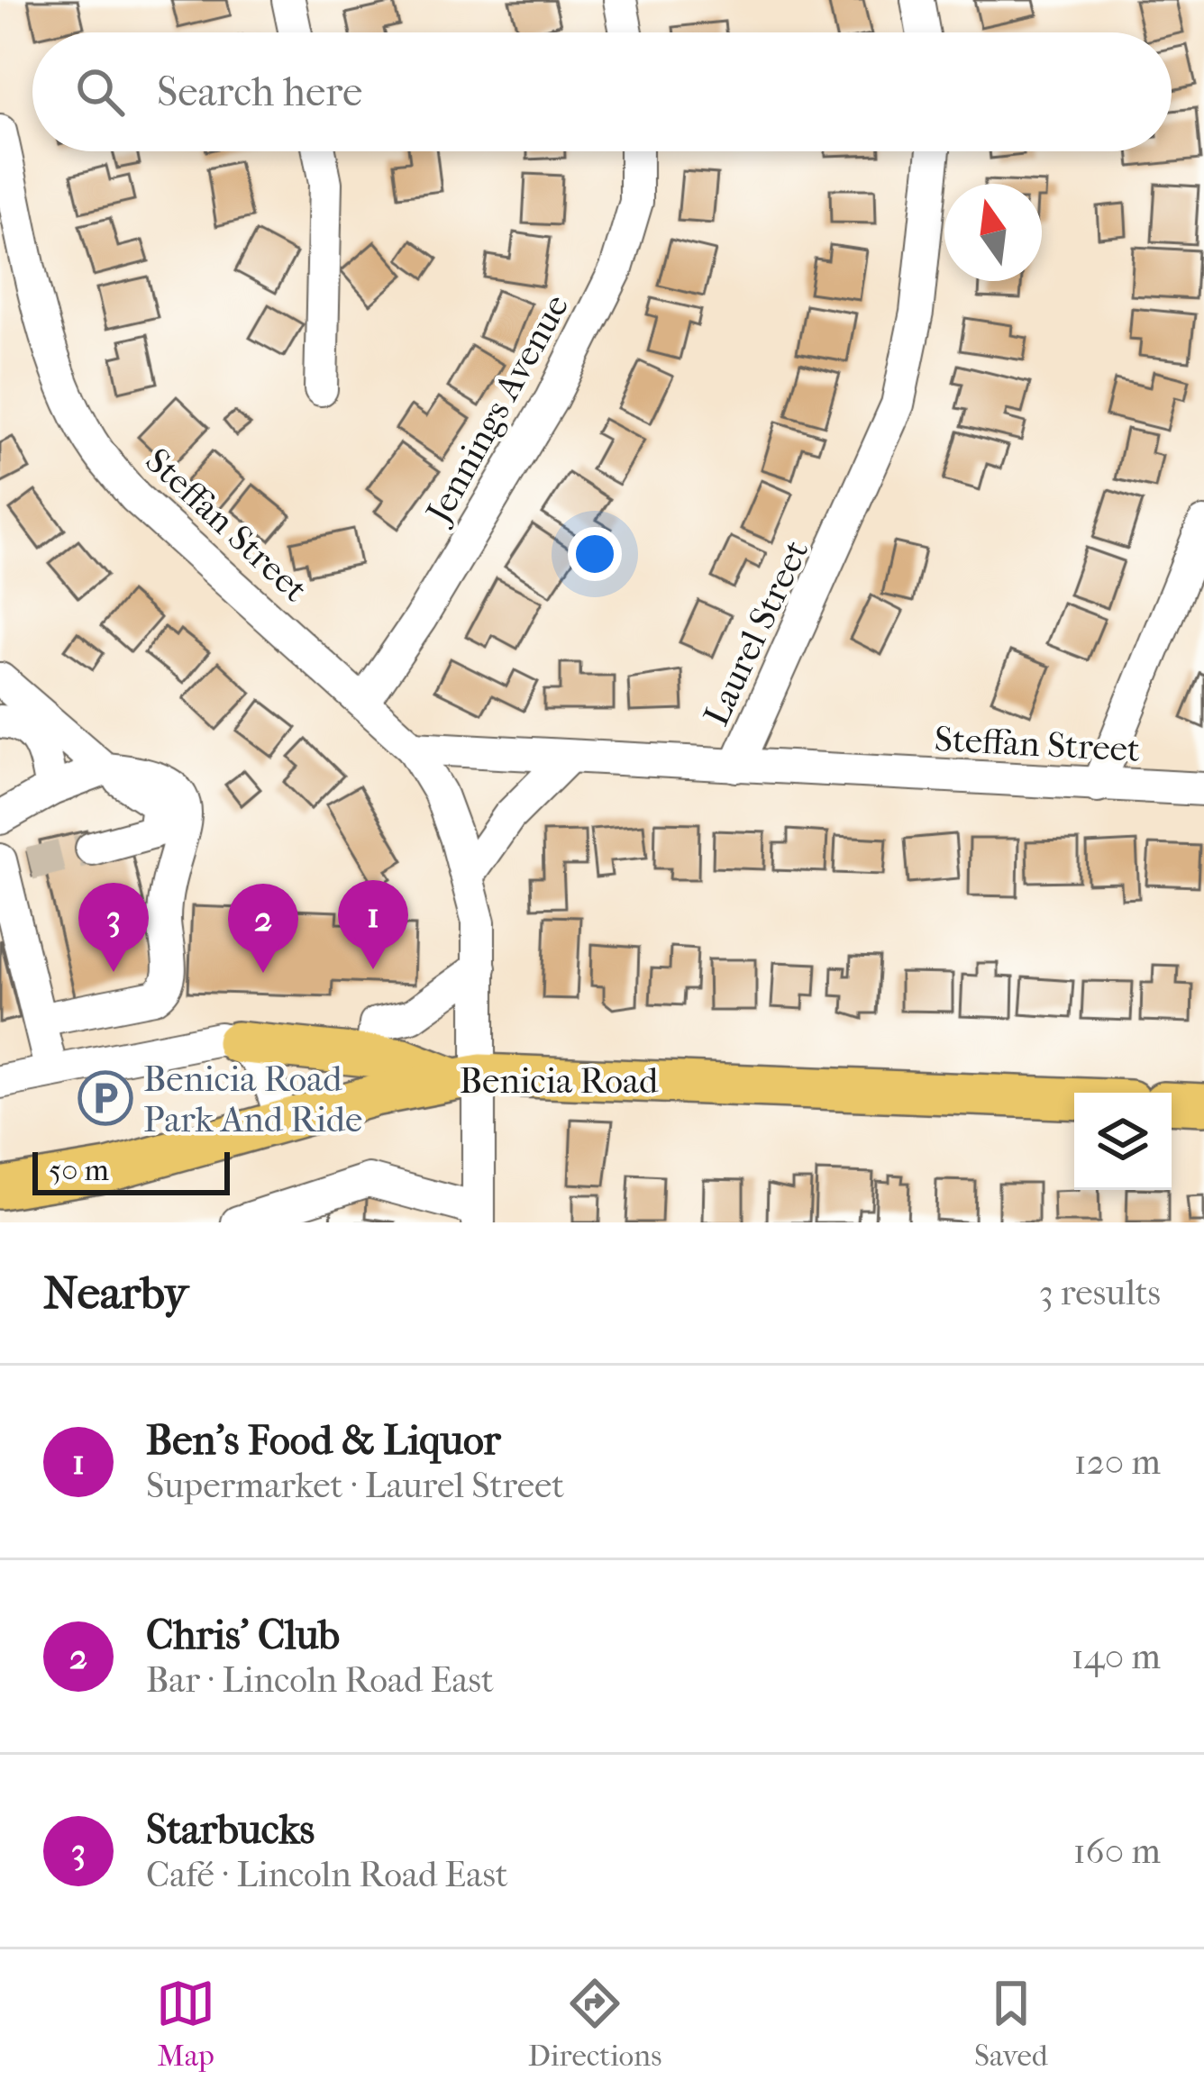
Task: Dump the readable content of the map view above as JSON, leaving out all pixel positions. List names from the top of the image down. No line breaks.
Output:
{"streets":{"main road":["Benicia Road"],"street":["Jennings Avenue","Steffan Street","Laurel Street"]},"crossings":[["Jennings Avenue","Steffan Street"],["Steffan Street","Laurel Street"]],"places":{"parking":["Benicia Road Park And Ride"]},"scale_bar":"50 m","north":"top","page":{"search":"Search here","pins":["1","3","2"],"scale":"50 m","heading":["Nearby","3 results"],"list":[{"mark":"1","name":"Ben's Food & Liquor","note":"Supermarket · Laurel Street","value":"120 m"},{"mark":"2","name":"Chris' Club","note":"Bar · Lincoln Road East","value":"140 m"},{"mark":"3","name":"Starbucks","note":"Café · Lincoln Road East","value":"160 m"}],"nav":["Map","Directions","Saved"]}}
